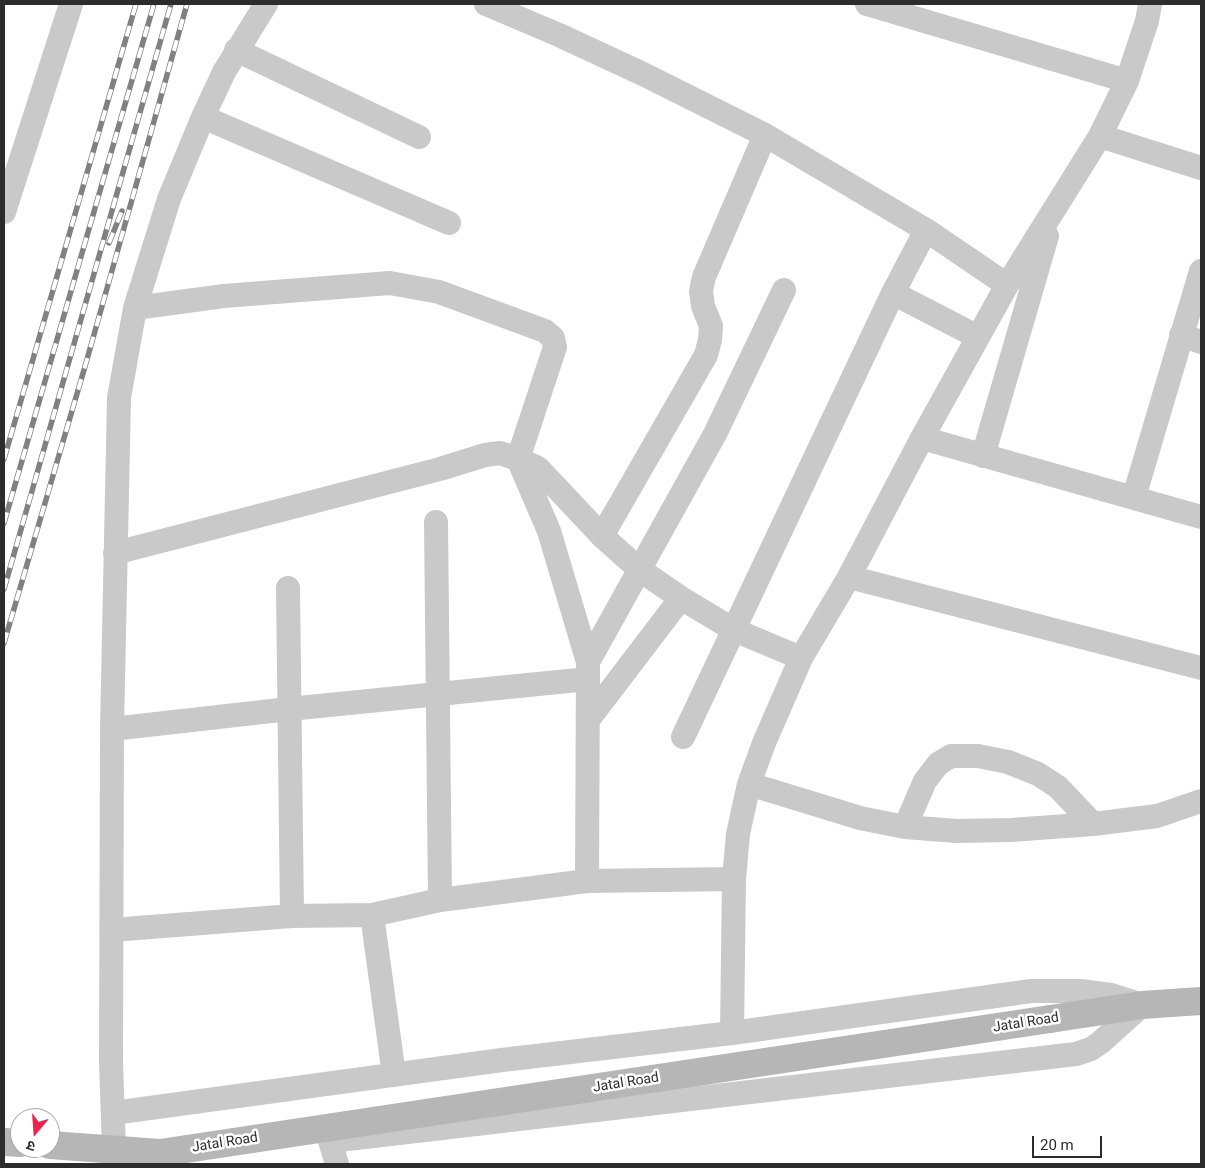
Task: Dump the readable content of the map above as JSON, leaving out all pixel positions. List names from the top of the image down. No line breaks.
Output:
{"streets":{"main road":["Jatal Road"]},"scale_bar":"20 m","north":"bottom"}
